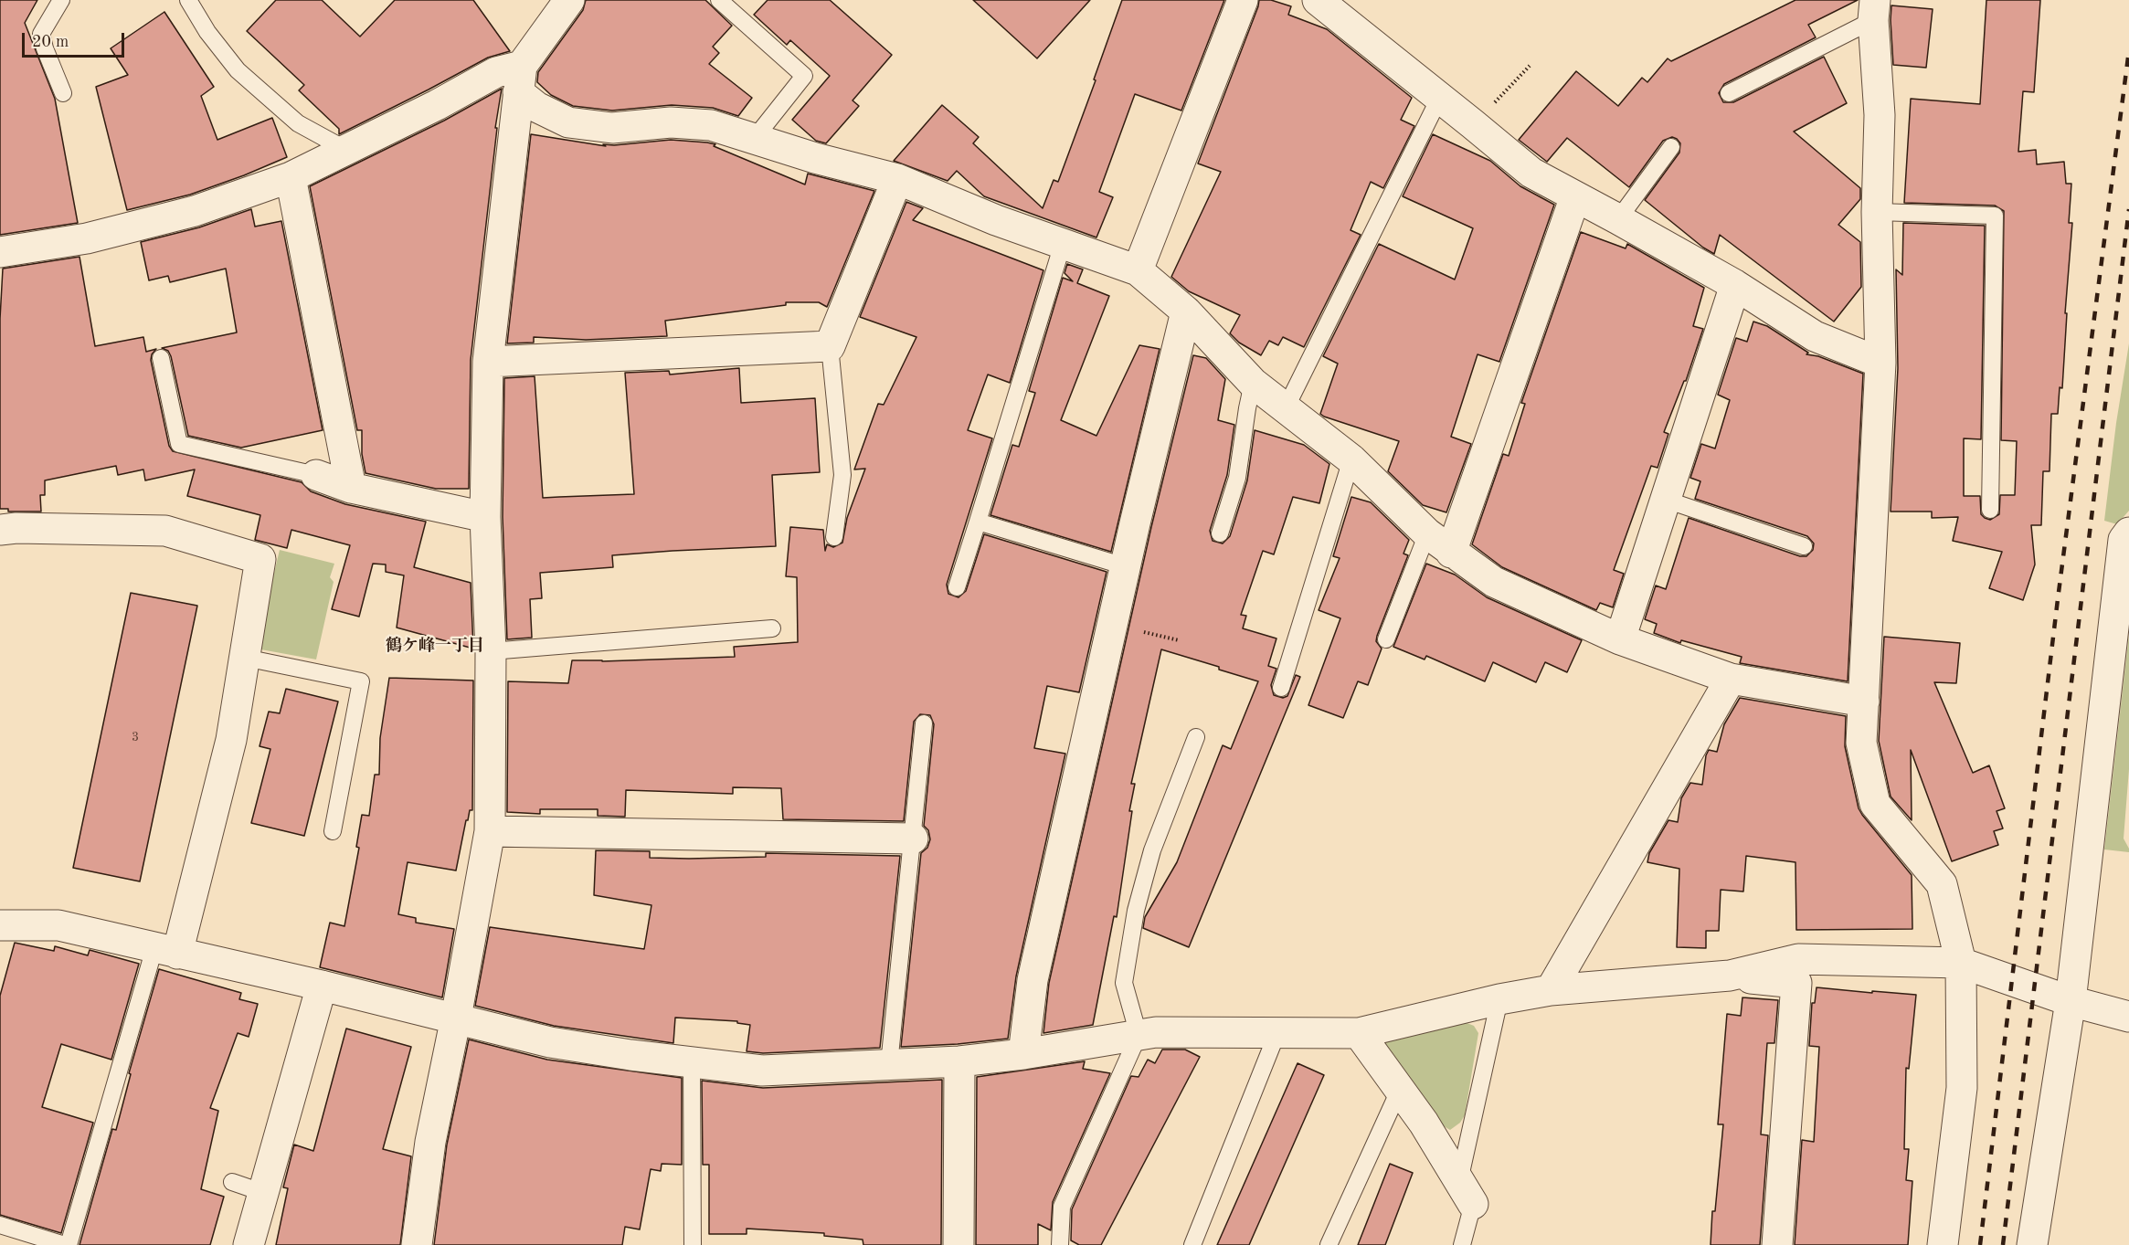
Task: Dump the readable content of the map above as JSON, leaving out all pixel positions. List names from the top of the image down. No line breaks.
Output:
{"districts":["鶴ケ峰一丁目"],"house_numbers":["3"],"scale_bar":"20 m"}
